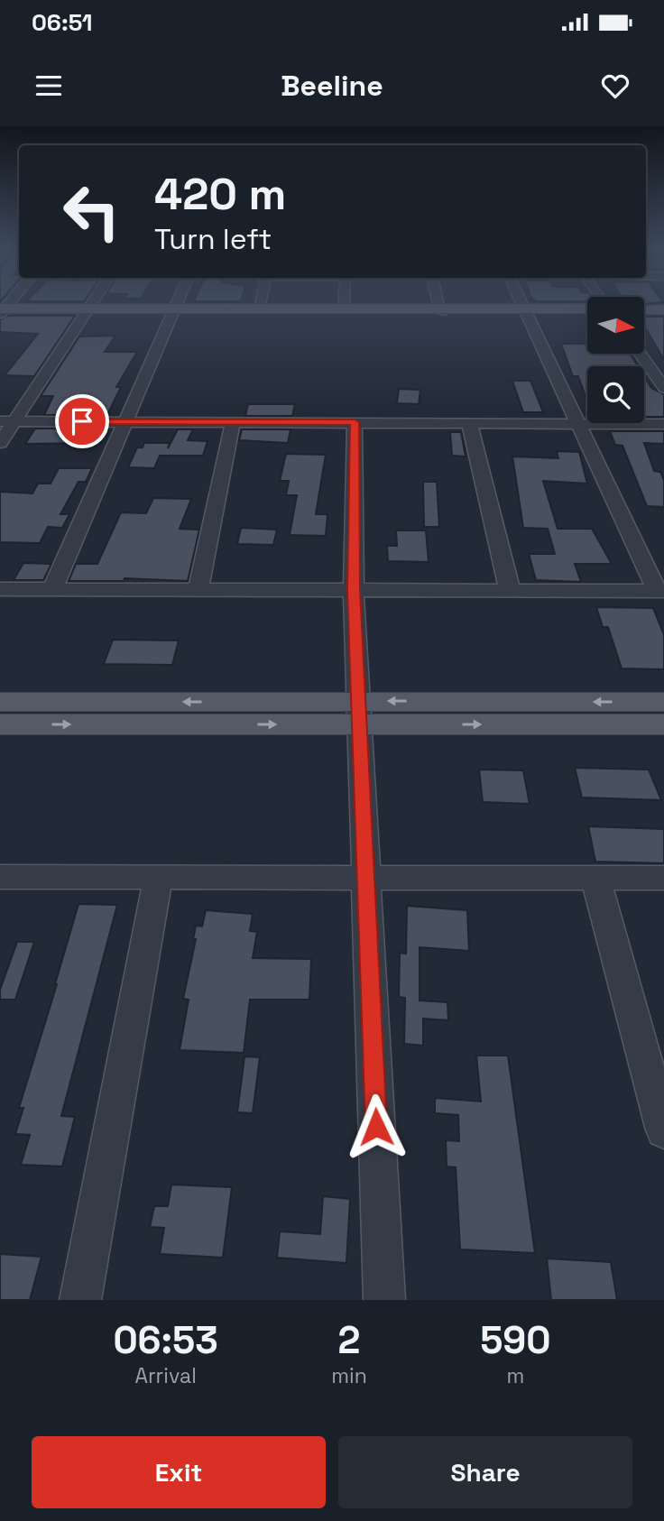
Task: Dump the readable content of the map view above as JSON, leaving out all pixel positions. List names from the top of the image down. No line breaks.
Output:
{"north":"right","page":{"status":"06:51","header":"Beeline","turn":["420 m","Turn left"],"eta":["06:53","Arrival","2","min","590","m"],"buttons":["Exit","Share"]}}
